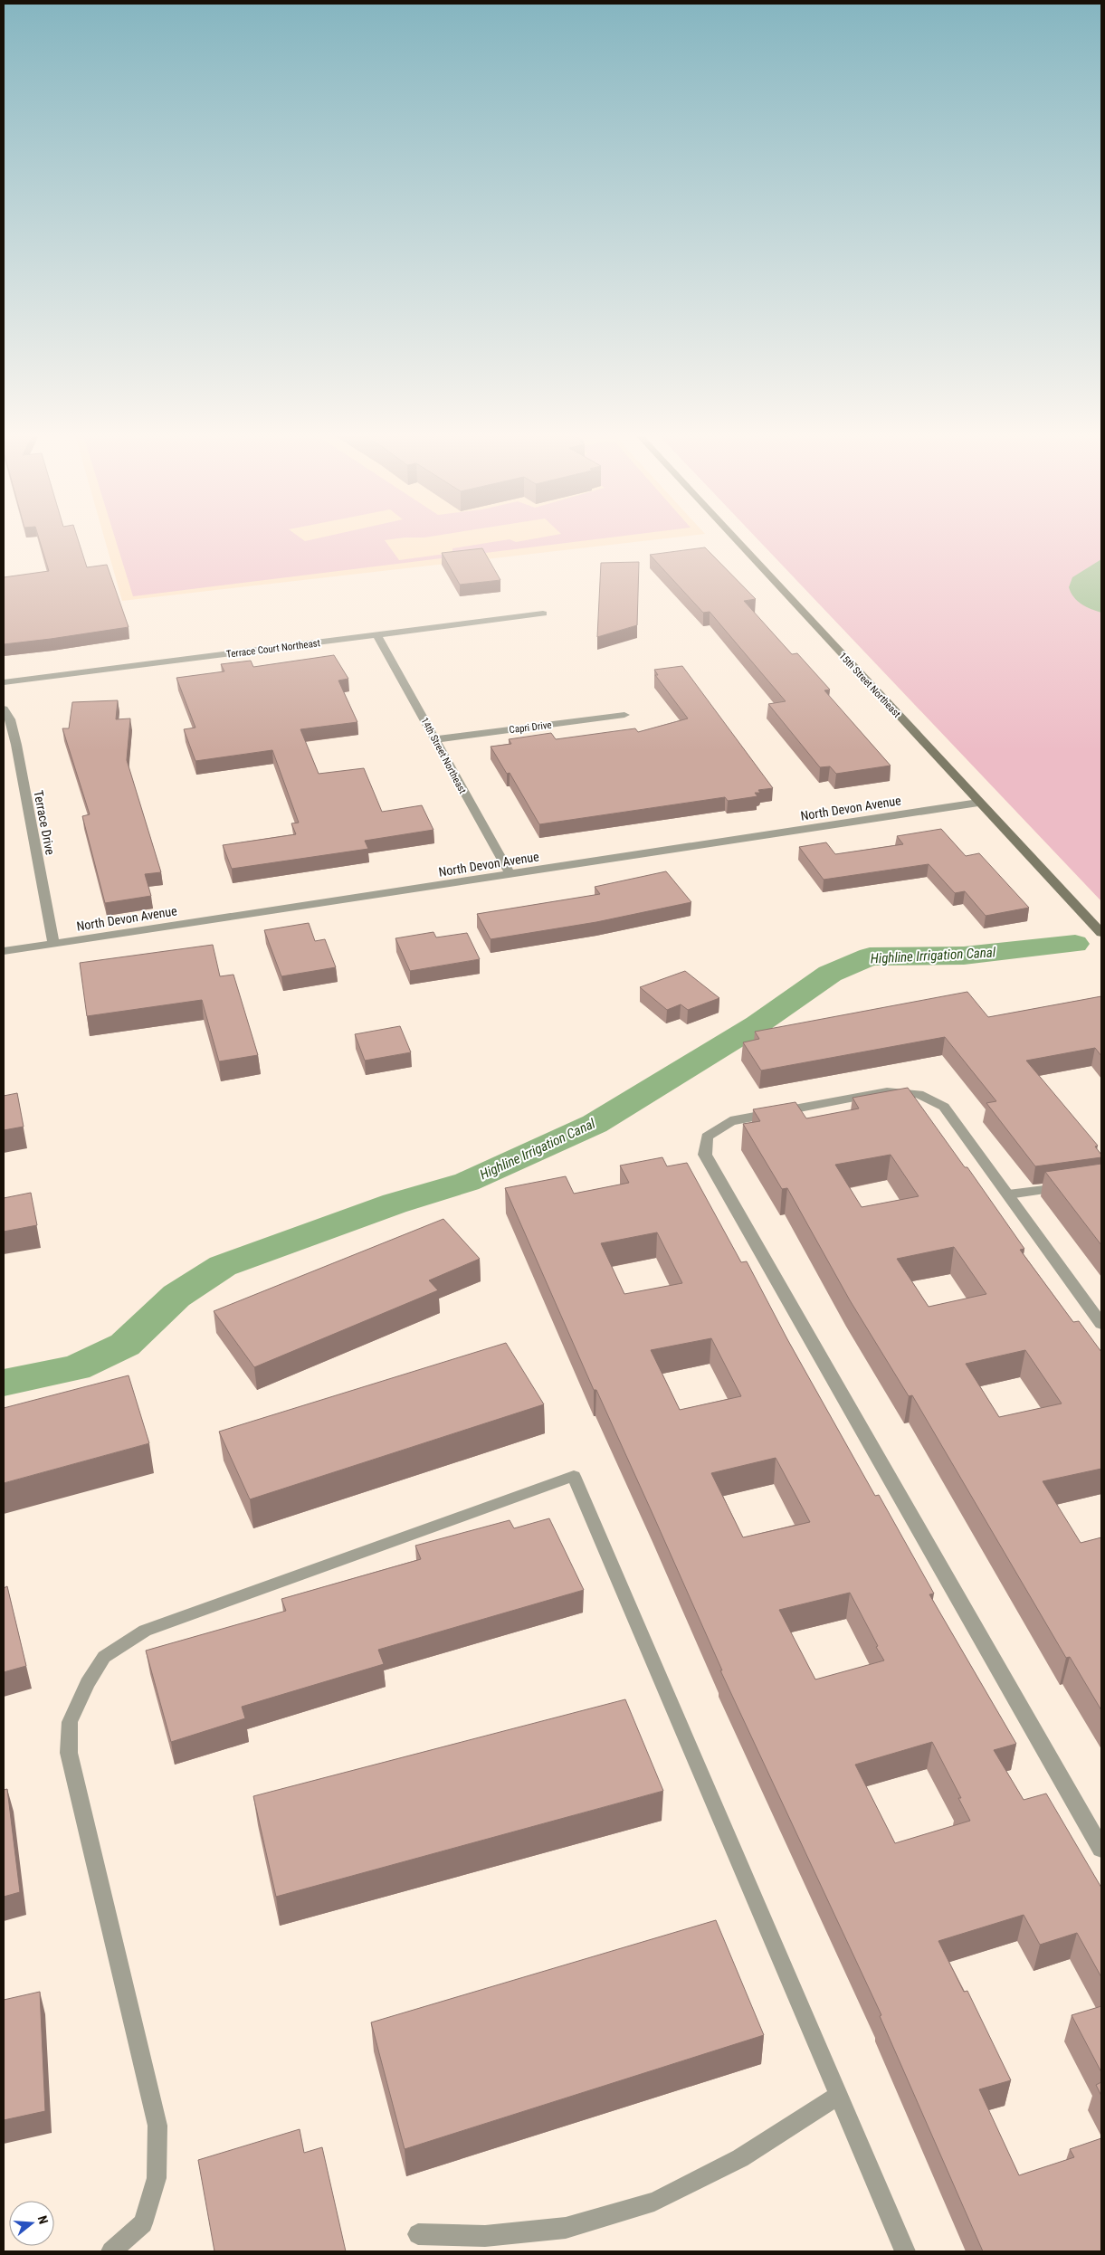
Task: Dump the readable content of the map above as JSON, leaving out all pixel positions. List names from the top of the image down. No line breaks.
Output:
{"streets":{"street":["Terrace Court Northeast","15th Street Northeast","Capri Drive","14th Street Northeast","North Devon Avenue","Terrace Drive"]},"crossings":[["Terrace Court Northeast","14th Street Northeast"],["15th Street Northeast","North Devon Avenue"],["Capri Drive","14th Street Northeast"],["14th Street Northeast","North Devon Avenue"],["North Devon Avenue","Terrace Drive"]],"water":["Highline Irrigation Canal"],"north":"right"}
